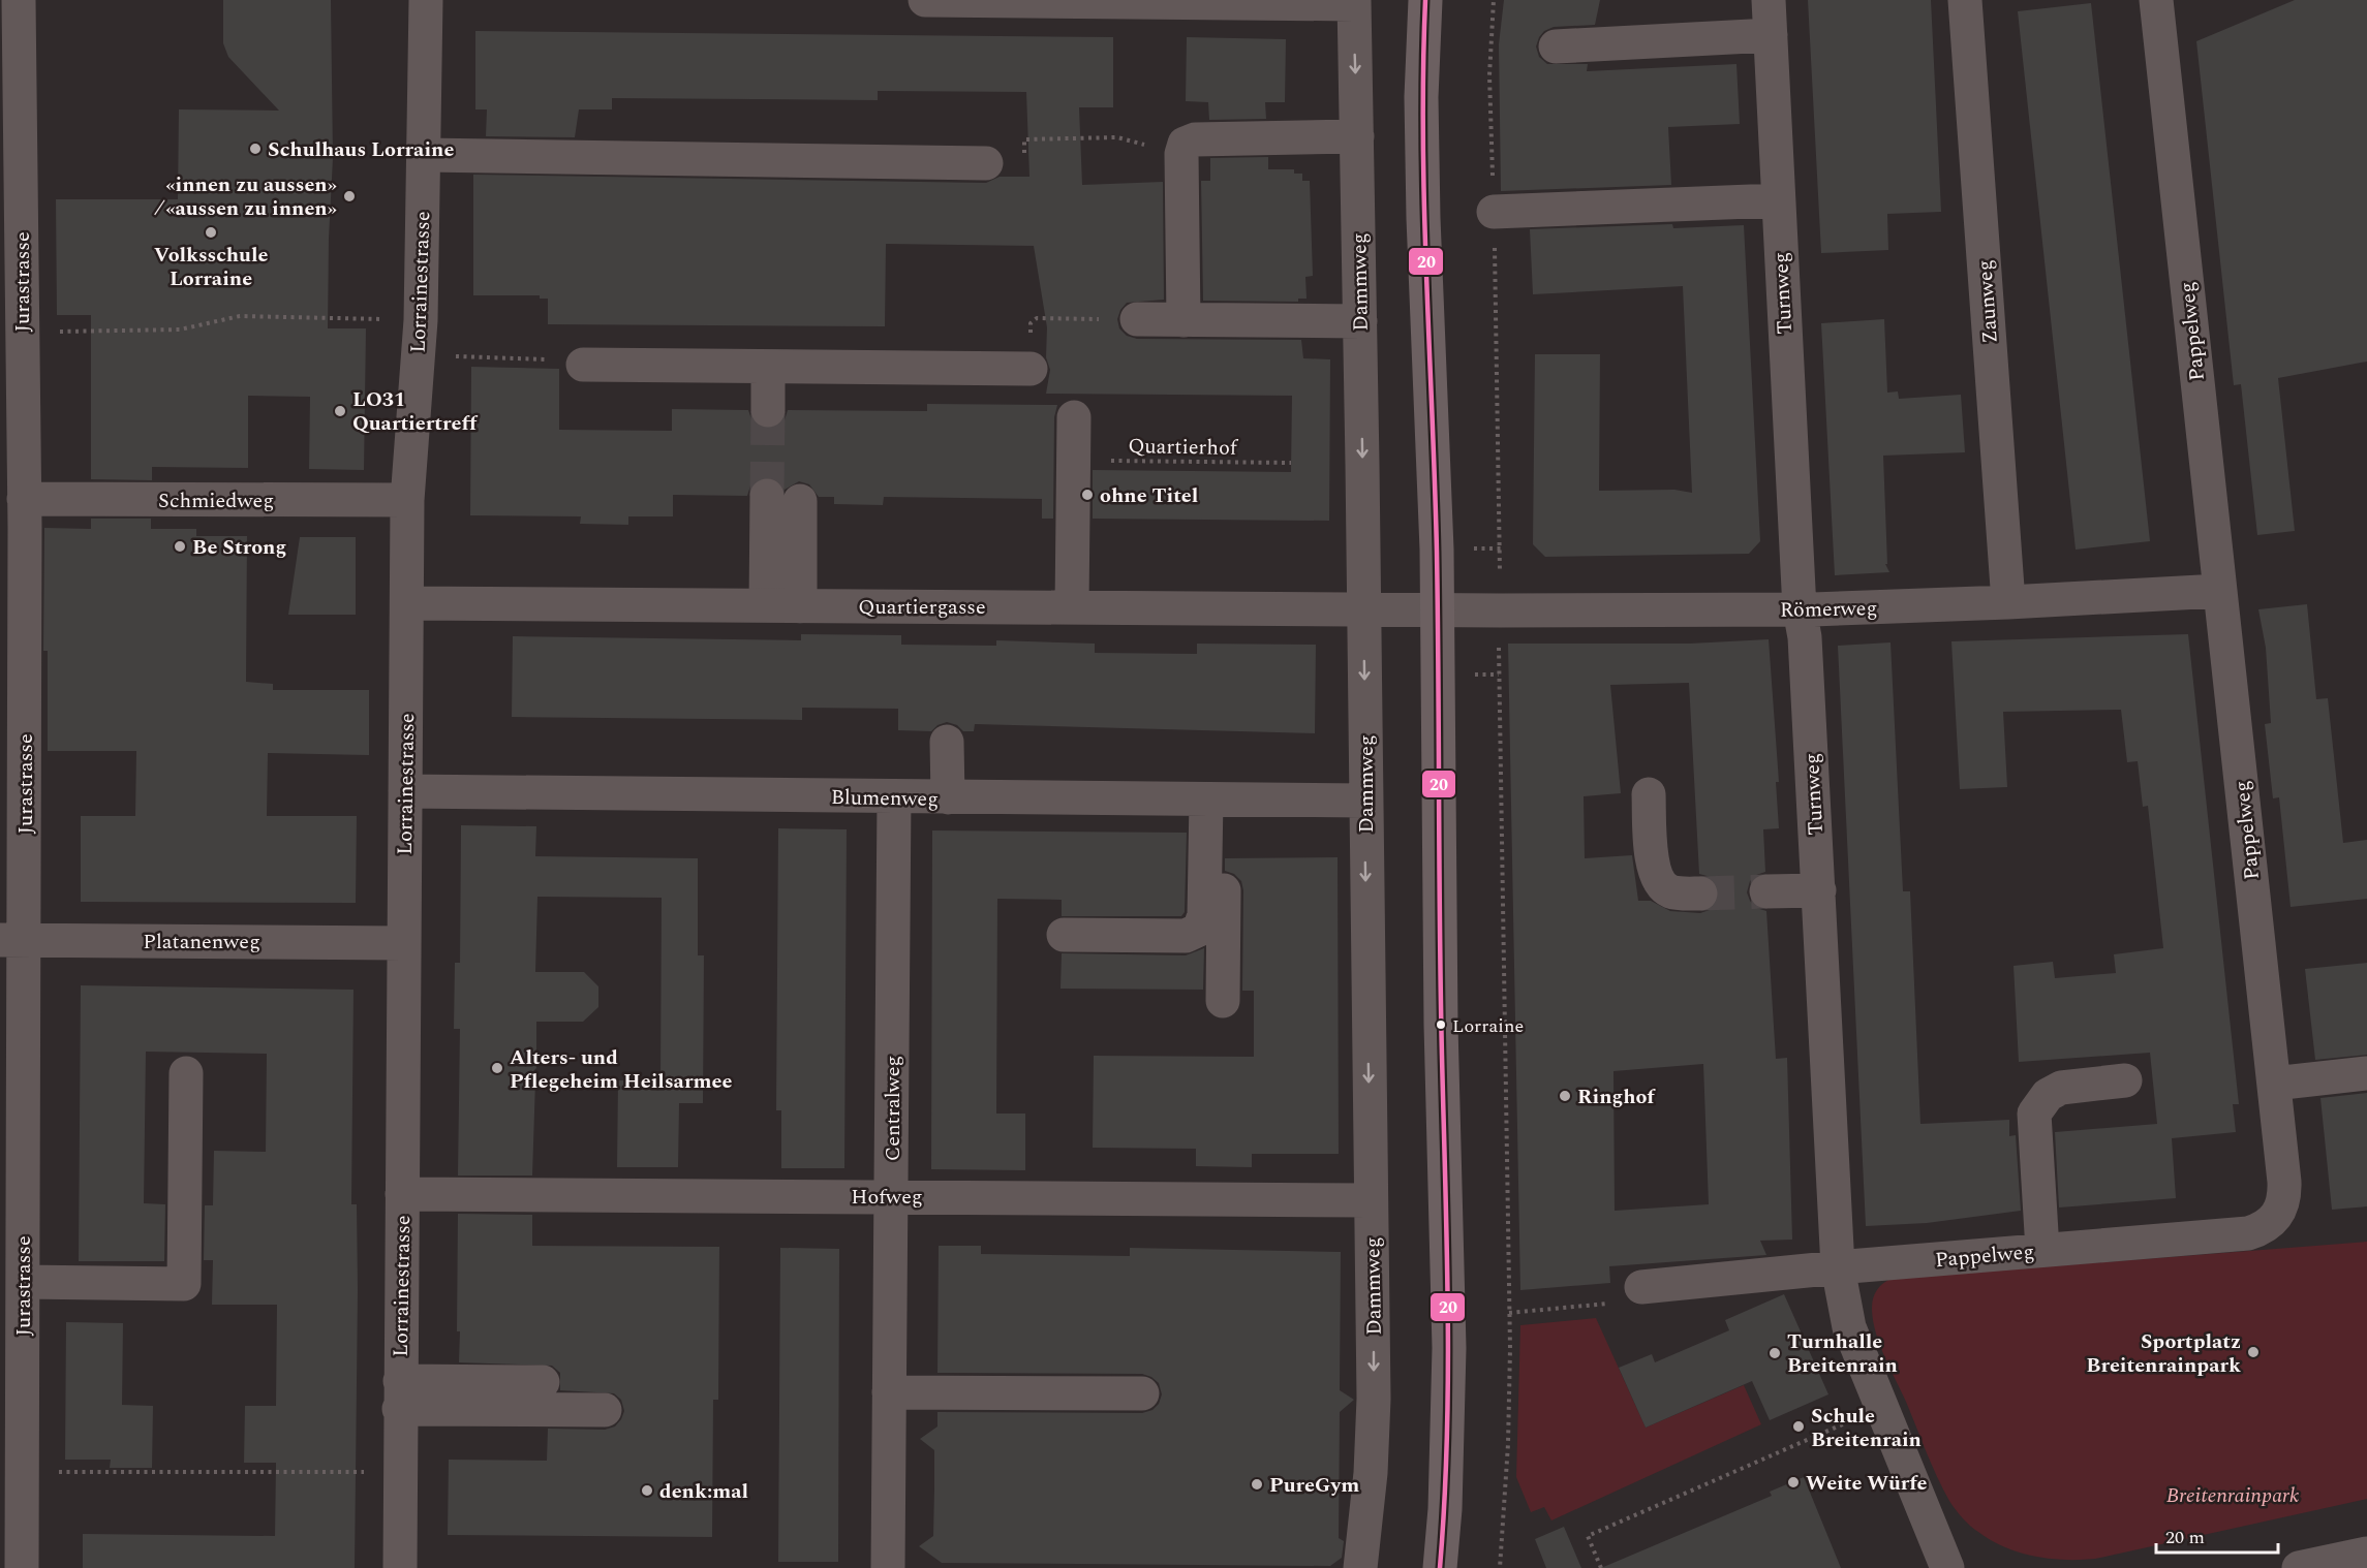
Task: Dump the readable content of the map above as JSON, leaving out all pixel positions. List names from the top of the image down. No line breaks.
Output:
{"streets":{"street":["Jurastrasse","Lorrainestrasse","Dammweg","Turnweg","Zaunweg","Pappelweg","Schmiedweg","Quartiergasse","Römerweg","Blumenweg","Platanenweg","Centralweg","Hofweg"],"path":["Quartierhof"]},"crossings":[["Jurastrasse","Schmiedweg"],["Jurastrasse","Platanenweg"],["Lorrainestrasse","Schmiedweg"],["Lorrainestrasse","Quartiergasse"],["Lorrainestrasse","Blumenweg"],["Lorrainestrasse","Platanenweg"],["Lorrainestrasse","Hofweg"],["Dammweg","Quartiergasse"],["Dammweg","Blumenweg"],["Dammweg","Hofweg"],["Turnweg","Pappelweg"],["Turnweg","Römerweg"],["Zaunweg","Römerweg"],["Pappelweg","Römerweg"],["Quartiergasse","Römerweg"],["Blumenweg","Centralweg"],["Centralweg","Hofweg"]],"one_way":["Dammweg"],"parks":["Breitenrainpark"],"places":["Schulhaus Lorraine","«innen zu aussen» ⁄ «aussen zu innen»","Volksschule Lorraine","LO31 Quartiertreff","ohne Titel","Be Strong","Lorraine","Alters- und Pflegeheim Heilsarmee","Ringhof","Sportplatz Breitenrainpark","Turnhalle Breitenrain","Schule Breitenrain","Weite Würfe","PureGym","denk:mal"],"lines":["transit line 20"],"scale_bar":"20 m"}
